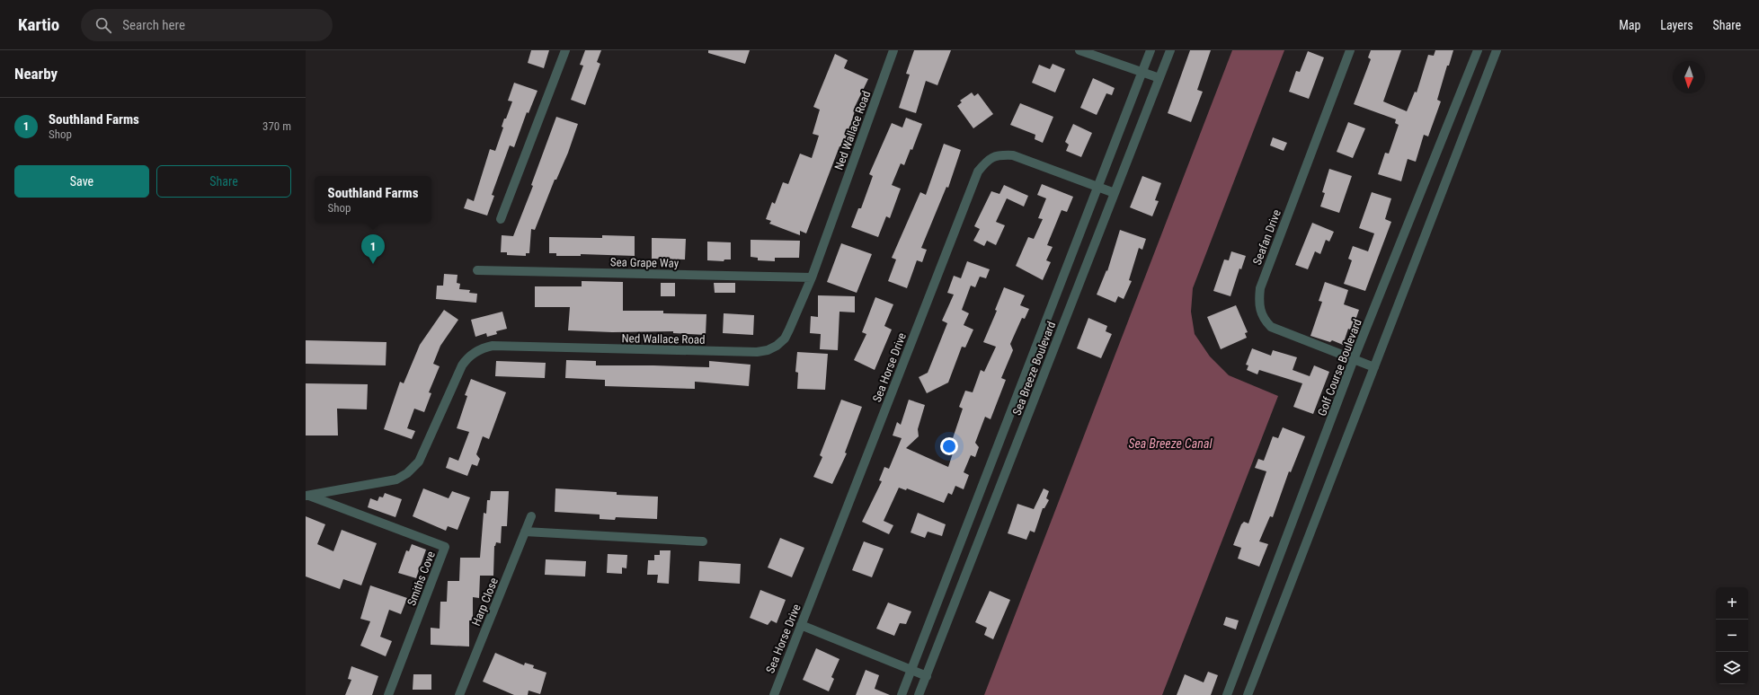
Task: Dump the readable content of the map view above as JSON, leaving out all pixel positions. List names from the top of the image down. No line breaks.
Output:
{"streets":{"street":["Ned Wallace Road","Seafan Drive","Sea Grape Way","Sea Horse Drive","Golf Course Boulevard","Sea Breeze Boulevard","Smiths Cove","Harp Close"]},"crossings":[["Ned Wallace Road","Sea Grape Way"],["Ned Wallace Road","Smiths Cove"],["Seafan Drive","Golf Course Boulevard"],["Sea Horse Drive","Sea Breeze Boulevard"]],"water":["Sea Breeze Canal"],"north":"bottom","page":{"header":"Kartio","search":"Search here","nav":["Map","Layers","Share"],"heading":"Nearby","list":[{"mark":"1","name":"Southland Farms","note":"Shop","value":"370 m"}],"buttons":["Save","Share"],"popup":["Southland Farms","Shop"],"pins":"1","map_buttons":["+","−"]}}
